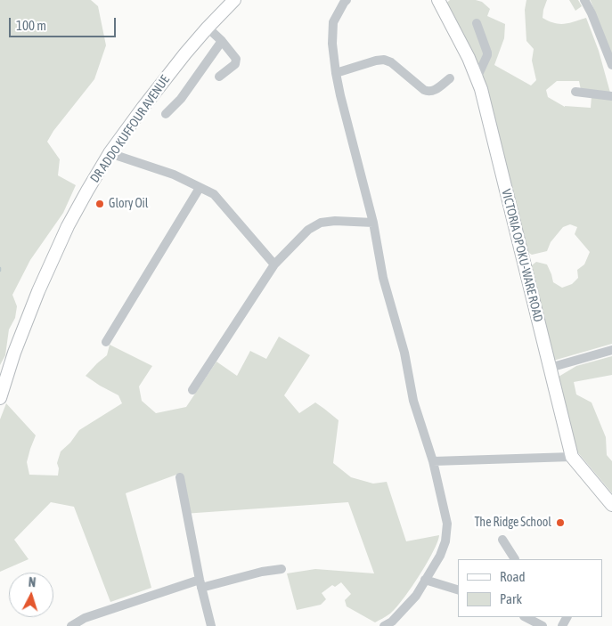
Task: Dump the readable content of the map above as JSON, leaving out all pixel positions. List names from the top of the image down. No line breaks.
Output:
{"streets":{"main road":["DR ADDO KUFFOUR AVENUE","VICTORIA OPOKU-WARE ROAD"]},"places":["Glory Oil","The Ridge School"],"legend":["Road","Park"],"scale_bar":"100 m","north":"top"}
